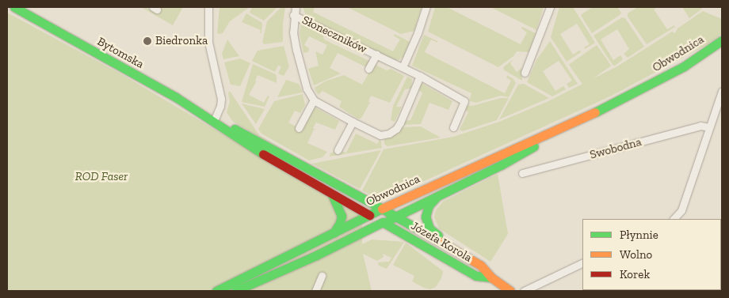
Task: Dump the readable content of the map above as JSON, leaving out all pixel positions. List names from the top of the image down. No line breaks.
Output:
{"streets":{"main road":["Bytomska","Obwodnica","Józefa Korola"],"street":["Słoneczników","Swobodna"]},"crossings":[["Bytomska","Obwodnica"],["Bytomska","Józefa Korola"],["Obwodnica","Józefa Korola"]],"parks":["ROD Faser"],"places":["Biedronka"],"legend":["Płynnie","Wolno","Korek"]}
